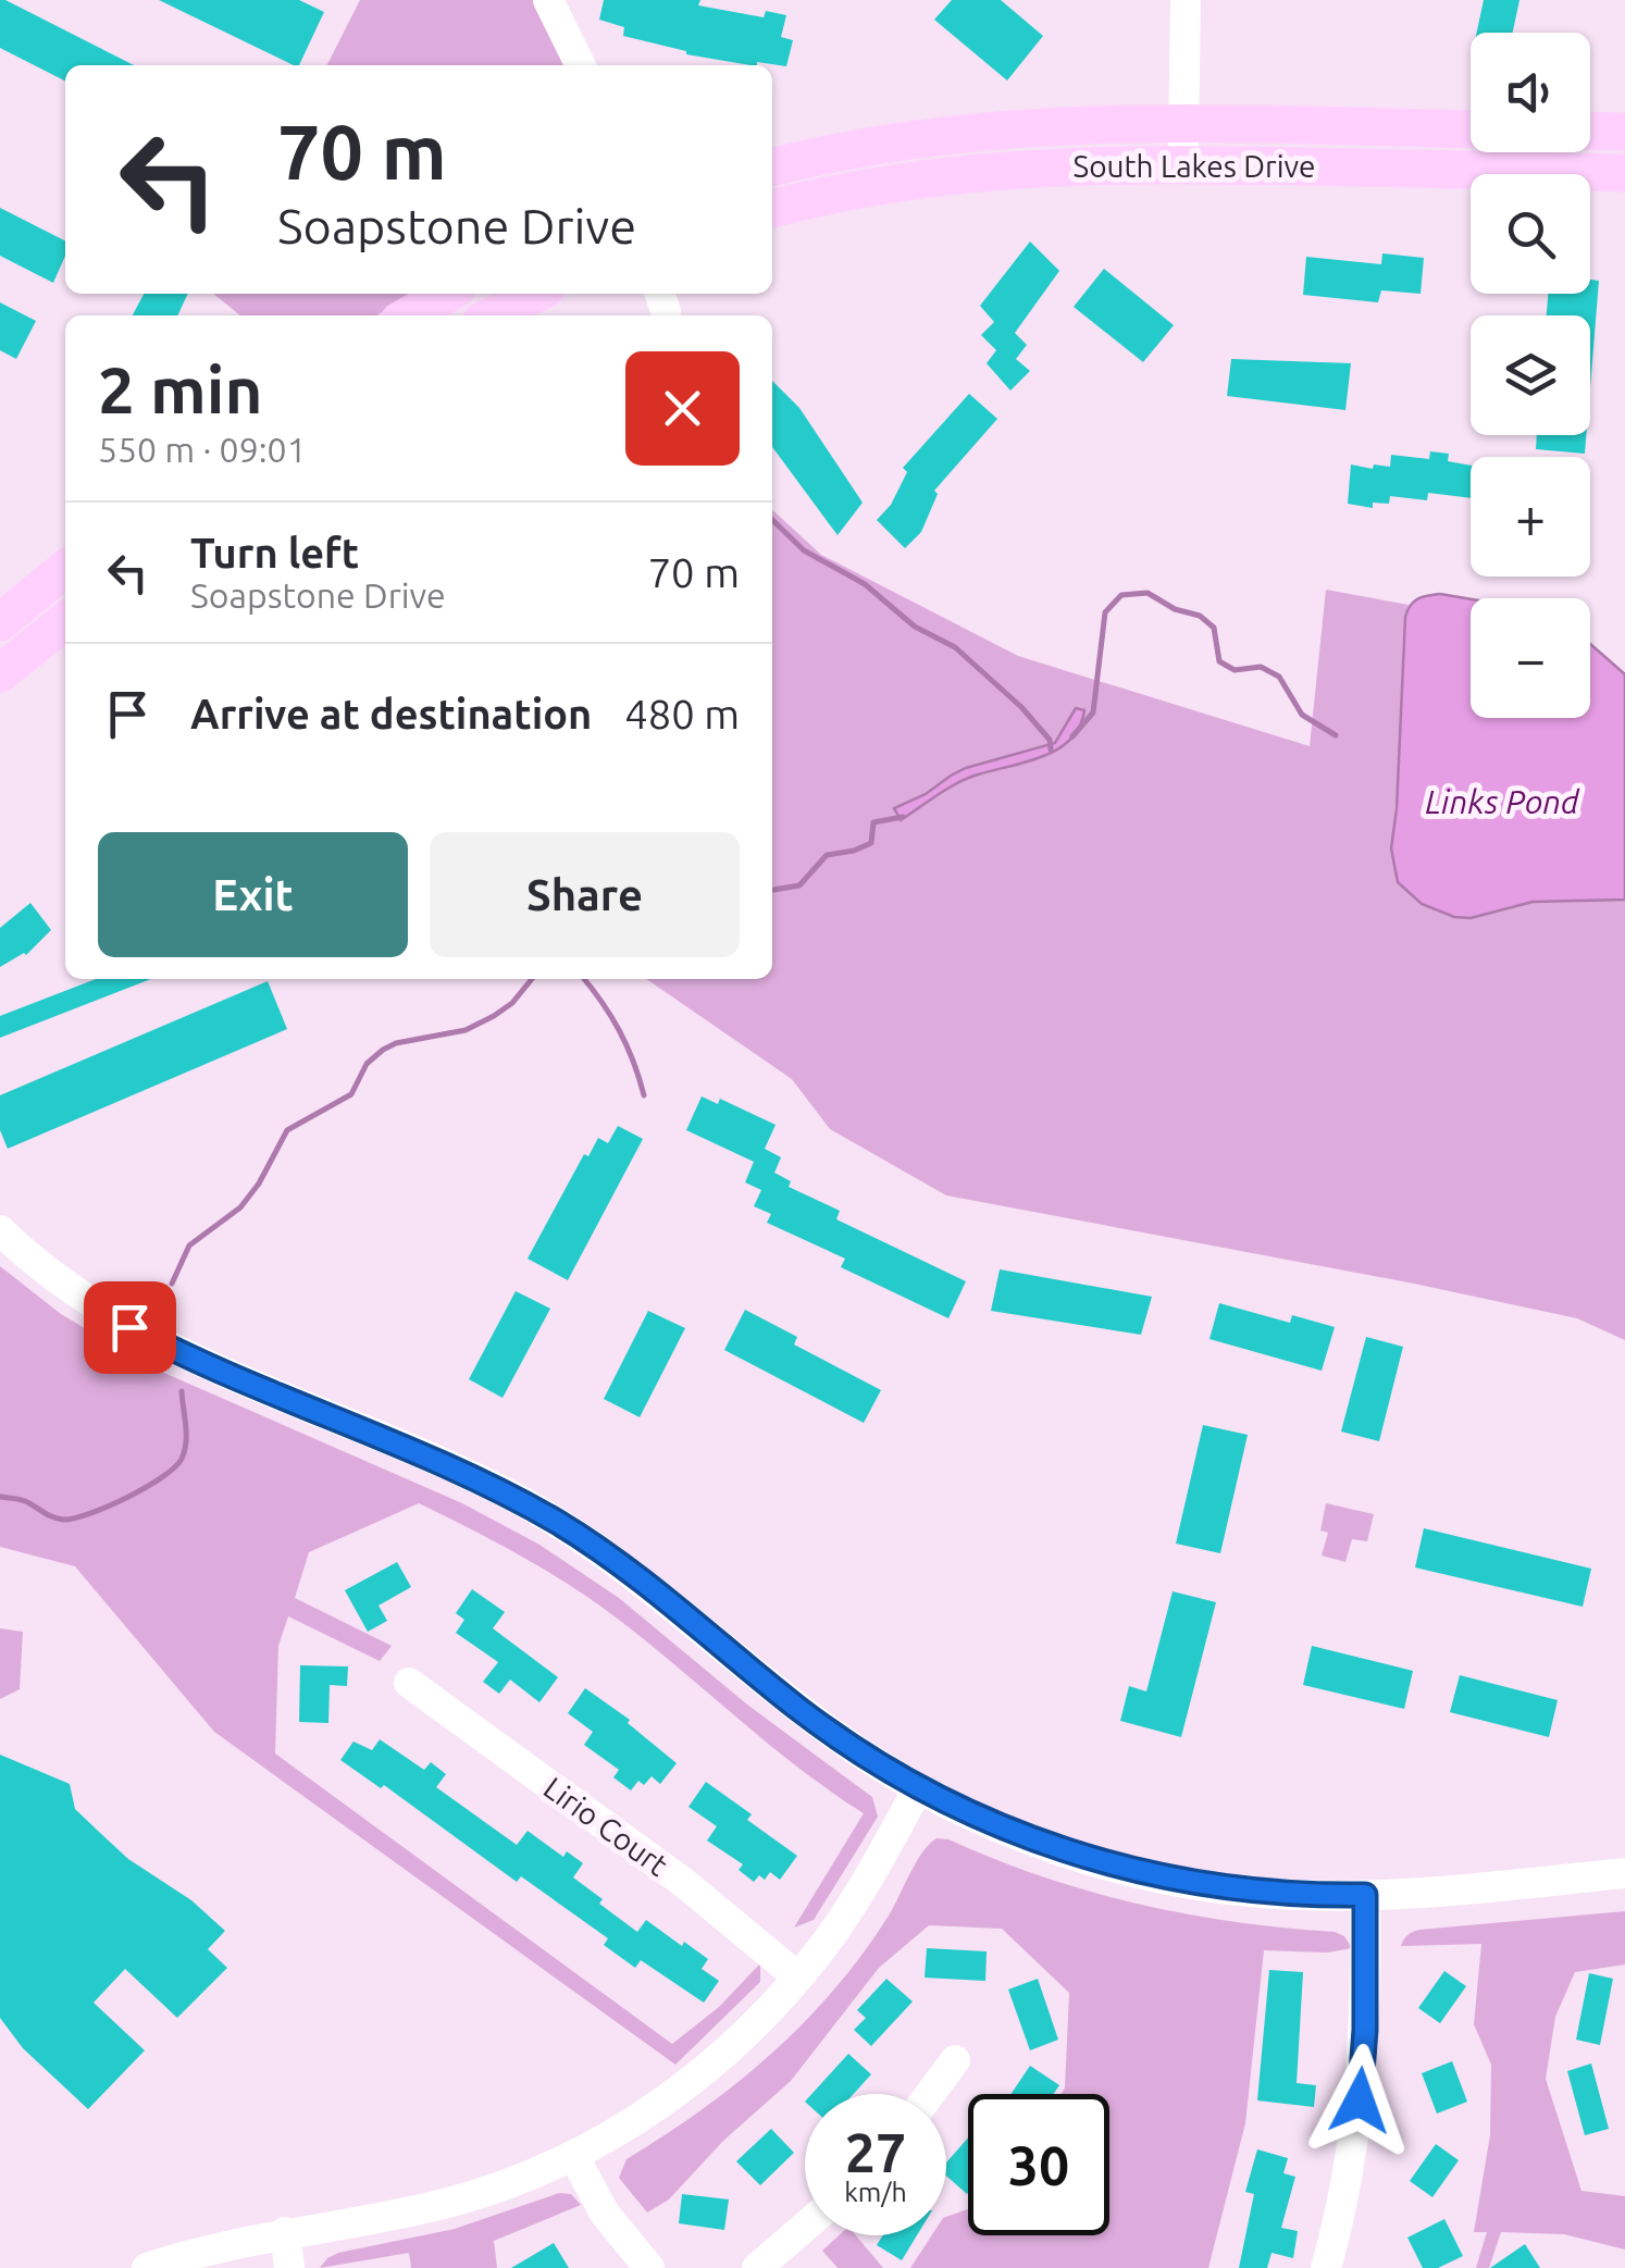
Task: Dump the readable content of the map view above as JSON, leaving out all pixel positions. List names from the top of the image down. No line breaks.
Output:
{"streets":{"main road":["South Lakes Drive"],"street":["Lirio Court"]},"water":["Links Pond"],"page":{"map_buttons":["+","−"],"turn":["70 m","Soapstone Drive"],"heading":["2 min","550 m · 09:01"],"list":[{"name":"Turn left","note":"Soapstone Drive","value":"70 m"},{"name":"Arrive at destination","value":"480 m"}],"buttons":["Exit","Share"],"speed":"27 km/h","limit":"30"}}
